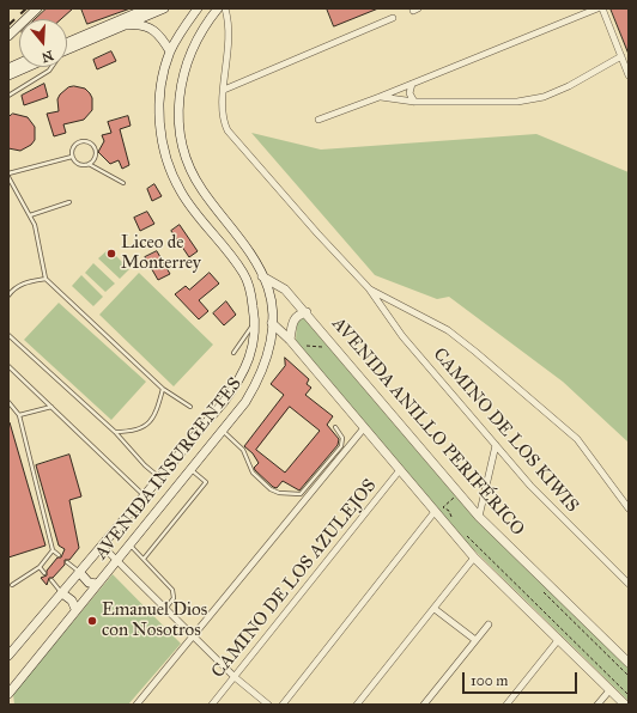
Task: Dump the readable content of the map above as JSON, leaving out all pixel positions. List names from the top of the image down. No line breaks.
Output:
{"streets":{"main road":["AVENIDA ANILLO PERIFÉRICO","AVENIDA INSURGENTES"],"street":["CAMINO DE LOS KIWIS","CAMINO DE LOS AZULEJOS"]},"crossings":[["AVENIDA ANILLO PERIFÉRICO","AVENIDA INSURGENTES"]],"places":["Liceo de Monterrey","Emanuel Dios con Nosotros"],"scale_bar":"100 m","north":"bottom"}
